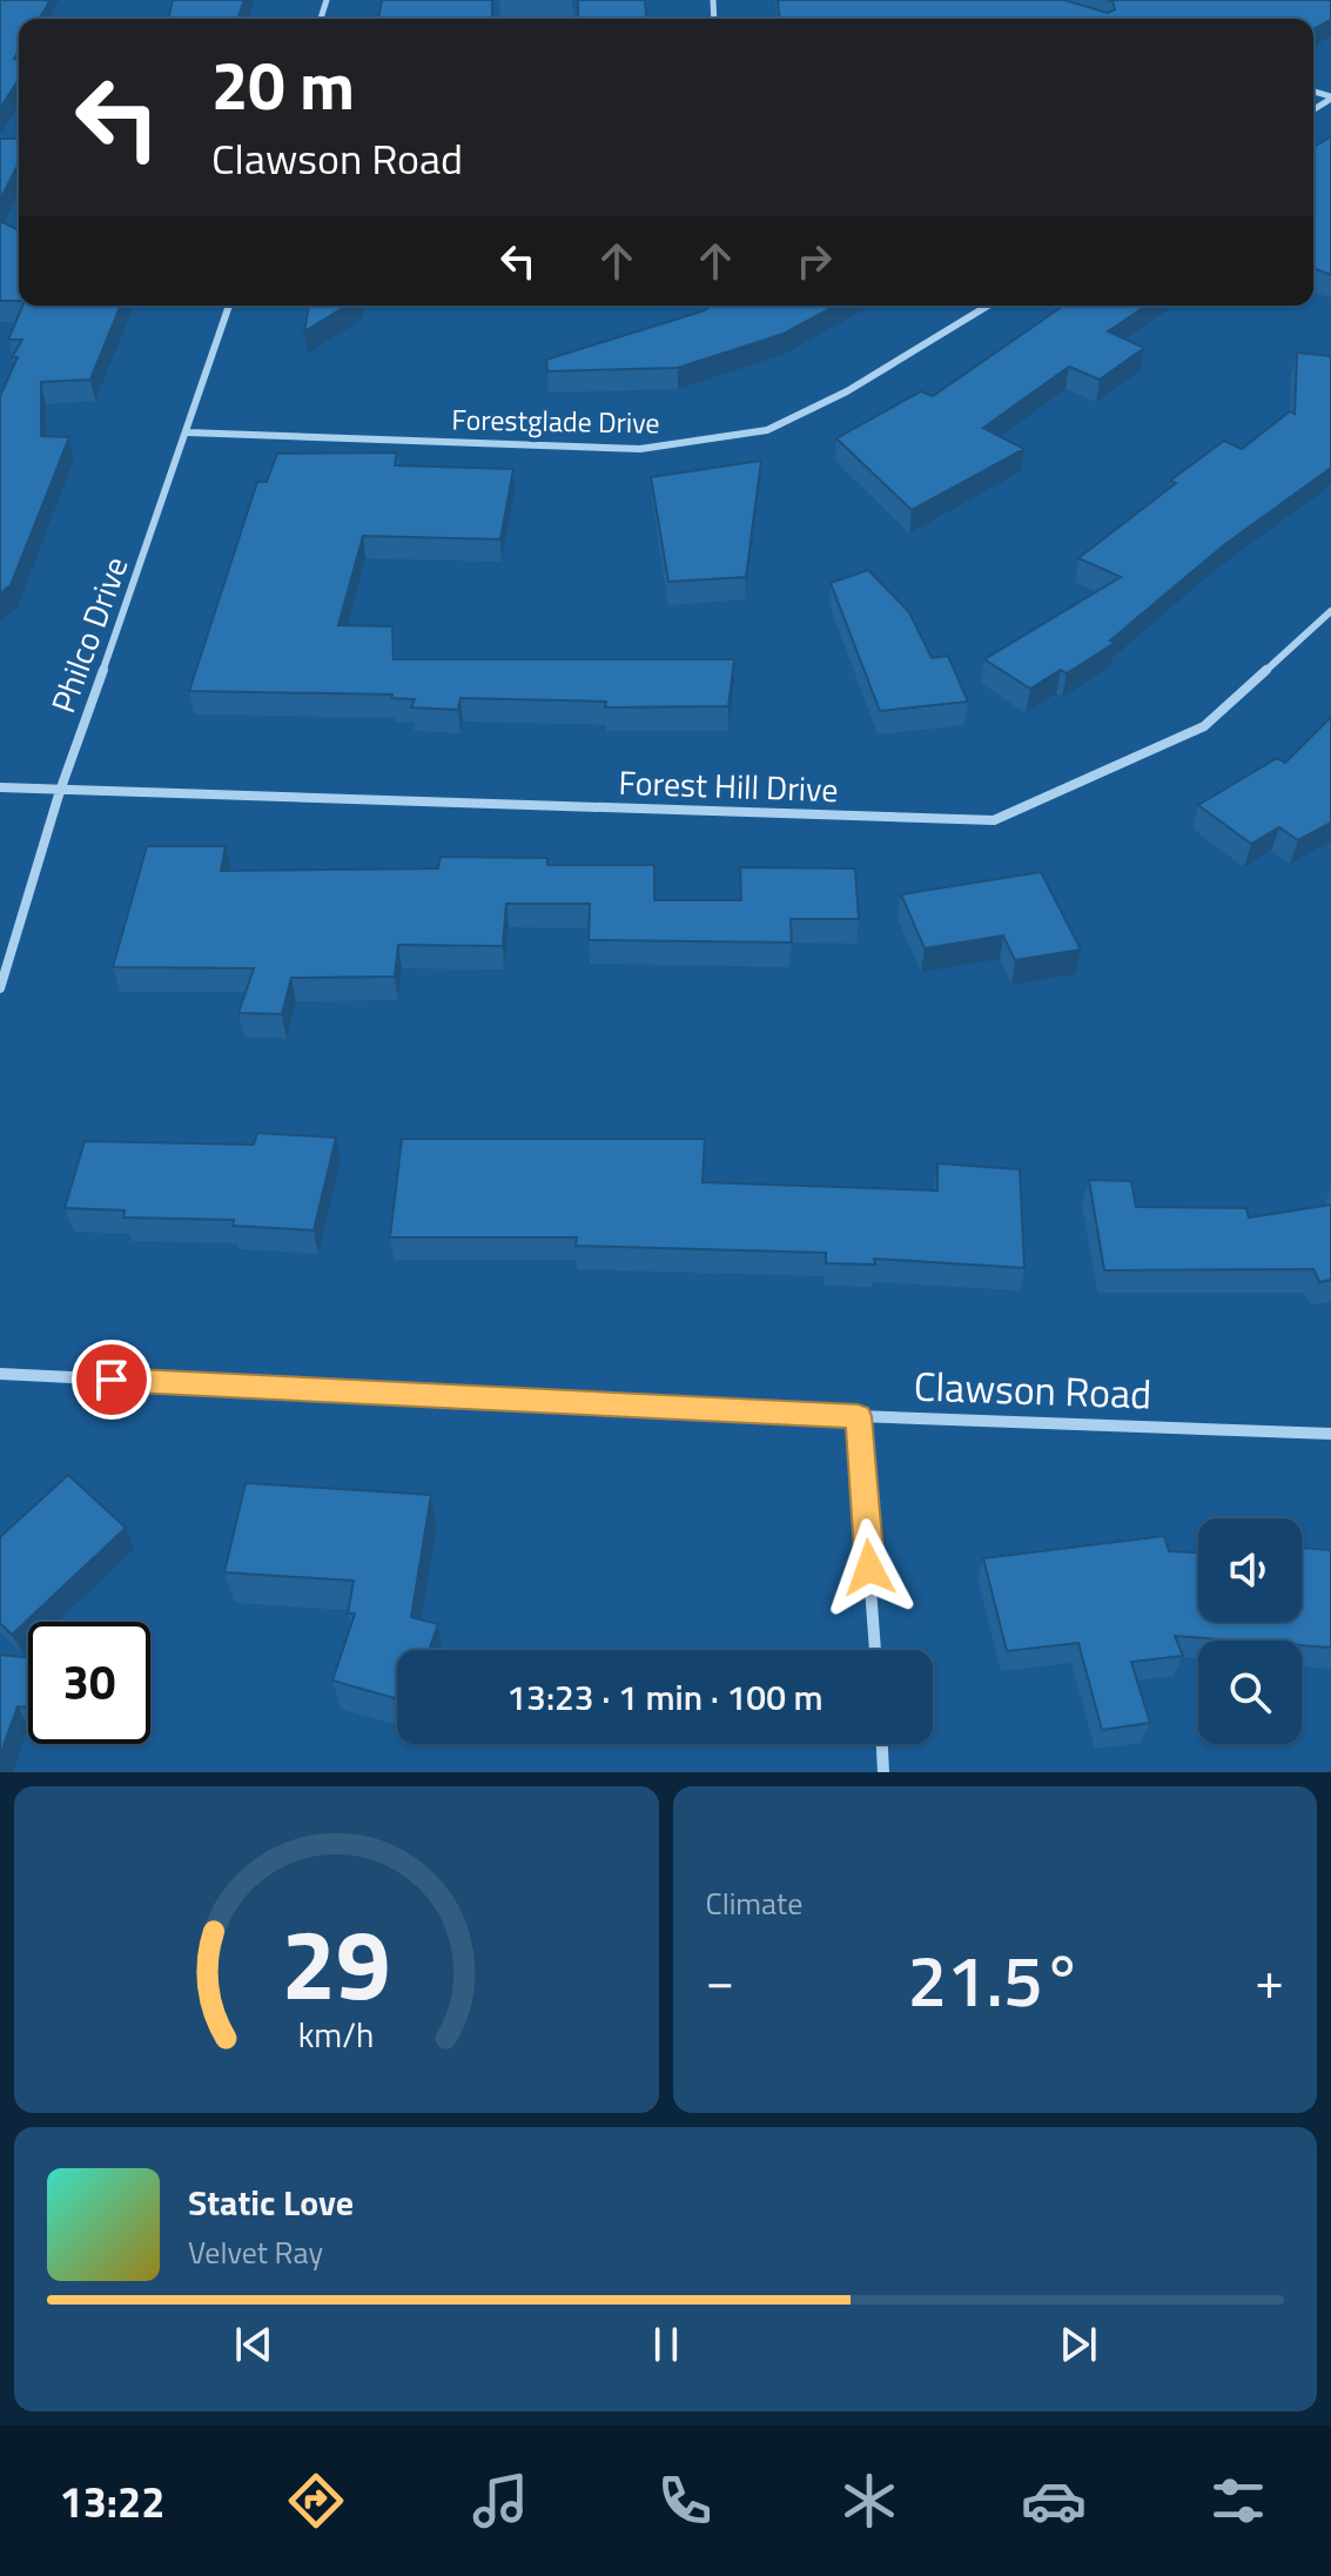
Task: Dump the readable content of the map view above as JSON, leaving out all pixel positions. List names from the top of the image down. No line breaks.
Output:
{"streets":{"street":["Forestglade Drive","Philco Drive","Forest Hill Drive","Clawson Road"]},"crossings":[["Forestglade Drive","Philco Drive"],["Philco Drive","Forest Hill Drive"]],"page":{"turn":["20 m","Clawson Road"],"limit":"30","trip":"13:23 · 1 min · 100 m","tile":"Climate","heat":["−","21.5°","+"],"song":["Static Love","Velvet Ray"],"tabs":"13:22","gauge":["29","km/h"]}}
